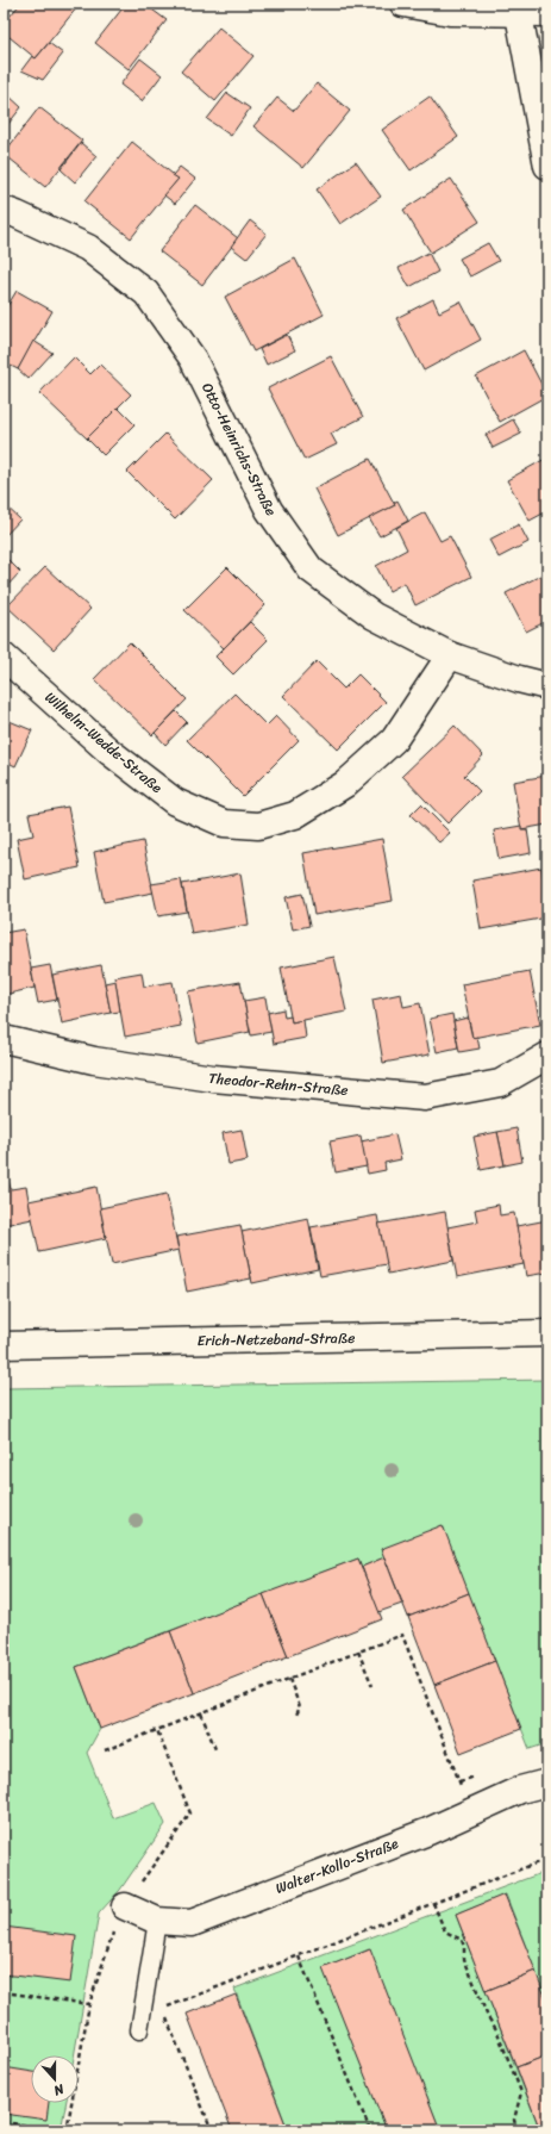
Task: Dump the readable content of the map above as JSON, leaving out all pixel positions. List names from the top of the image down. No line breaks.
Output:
{"streets":{"street":["Otto-Heinrichs-Straße","Wilhelm-Wedde-Straße","Theodor-Rehn-Straße","Erich-Netzeband-Straße","Walter-Kollo-Straße"]},"crossings":[["Otto-Heinrichs-Straße","Wilhelm-Wedde-Straße"]],"north":"bottom"}
